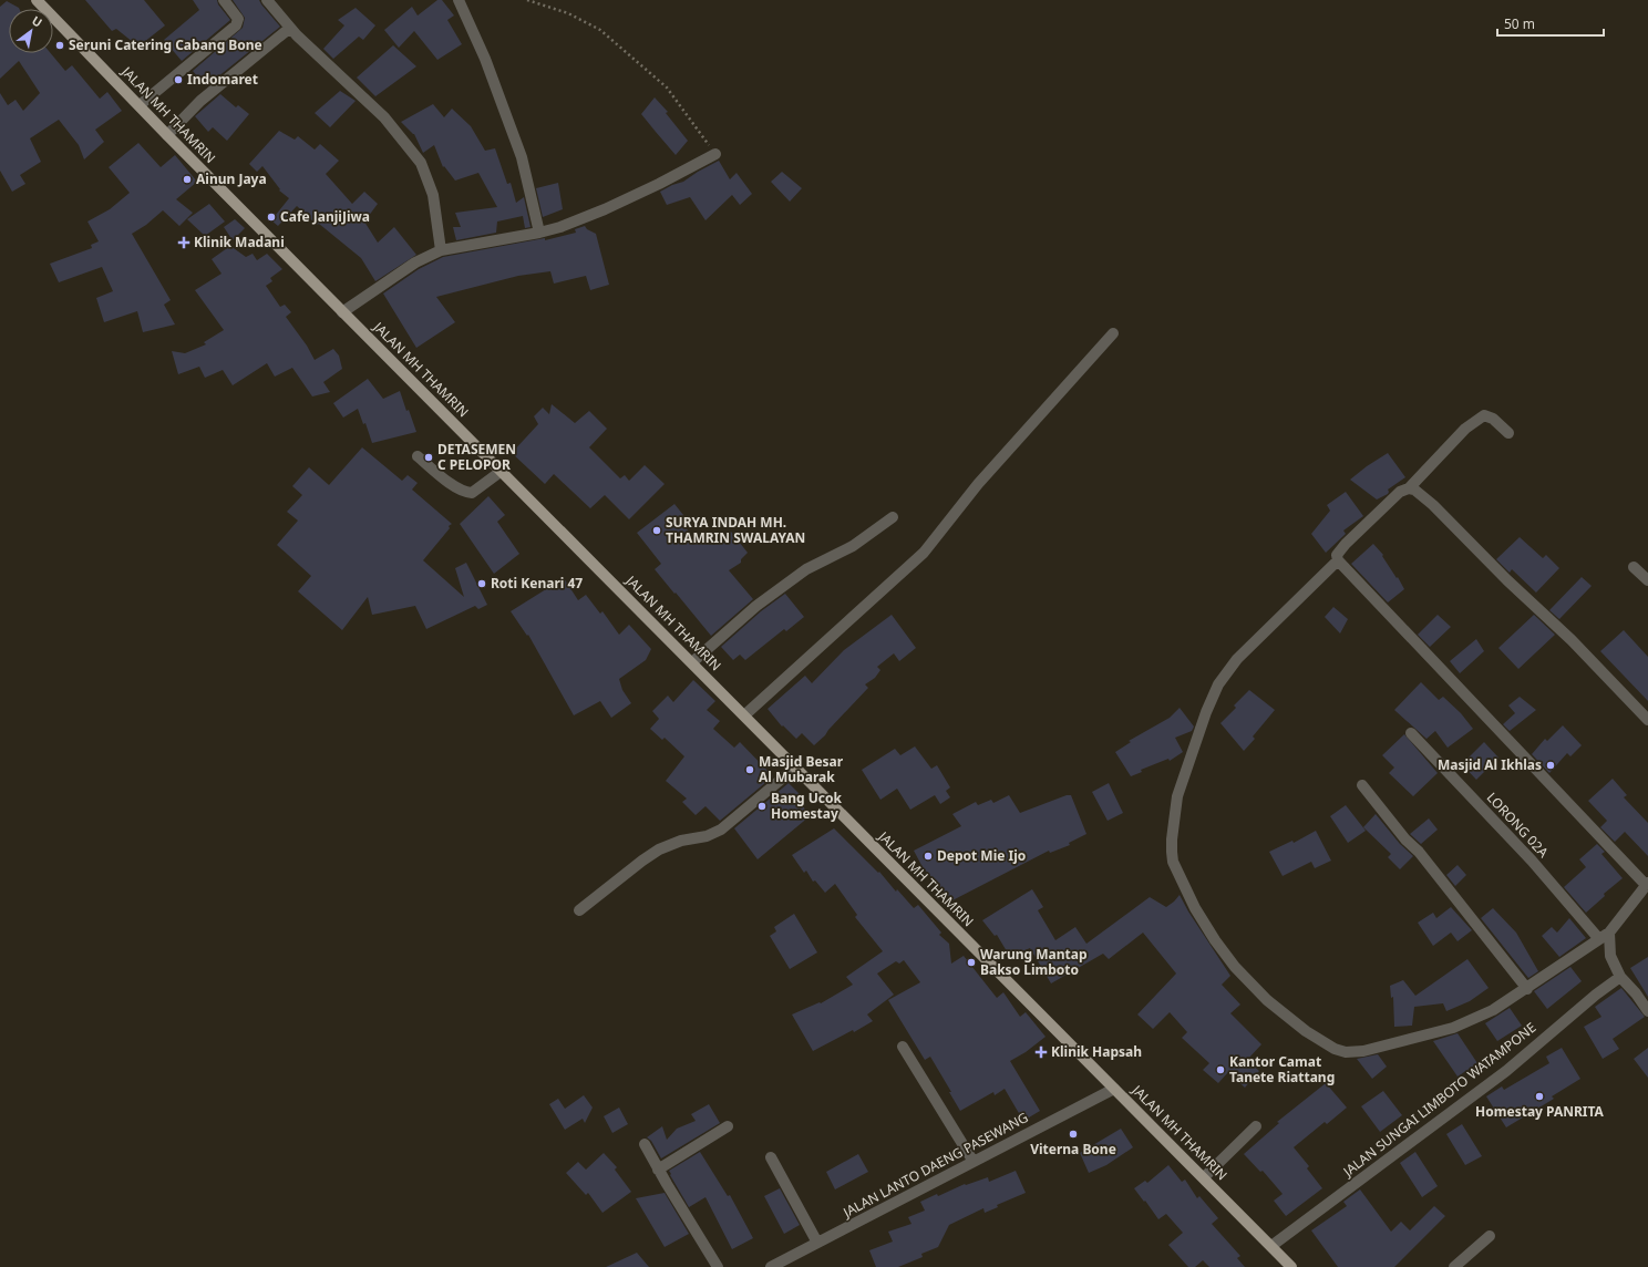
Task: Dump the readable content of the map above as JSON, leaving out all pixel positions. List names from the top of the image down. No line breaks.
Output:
{"streets":{"main road":["JALAN MH THAMRIN"],"street":["LORONG 02A","JALAN SUNGAI LIMBOTO WATAMPONE","JALAN LANTO DAENG PASEWANG"]},"crossings":[["JALAN MH THAMRIN","JALAN SUNGAI LIMBOTO WATAMPONE"],["JALAN MH THAMRIN","JALAN LANTO DAENG PASEWANG"]],"places":{"other":["Seruni Catering Cabang Bone","Indomaret","Ainun Jaya","Cafe JanjiJiwa","DETASEMEN C PELOPOR","SURYA INDAH MH. THAMRIN SWALAYAN","Roti Kenari 47","Masjid Al Ikhlas","Masjid Besar Al Mubarak","Bang Ucok Homestay","Depot Mie Ijo","Warung Mantap Bakso Limboto","Kantor Camat Tanete Riattang","Homestay PANRITA","Viterna Bone"],"health":["Klinik Madani","Klinik Hapsah"]},"scale_bar":"50 m","north":"top right"}
